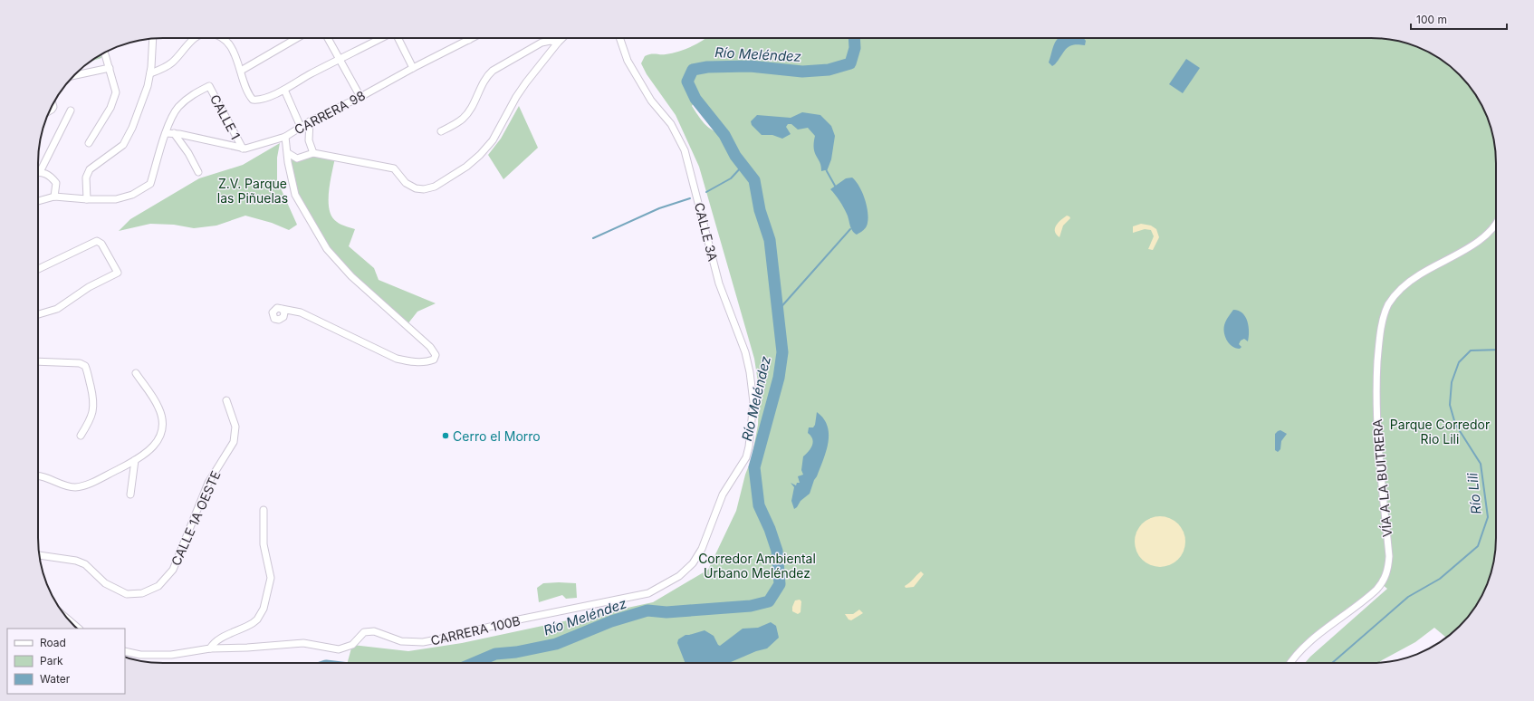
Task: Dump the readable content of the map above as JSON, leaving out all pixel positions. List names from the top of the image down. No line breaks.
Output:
{"streets":{"street":["CARRERA 98","CALLE 1","CALLE 3A","VÍA A LA BUITRERA","CALLE 1A OESTE","CARRERA 100B"]},"crossings":[["CARRERA 98","CALLE 1"],["CALLE 3A","CARRERA 100B"]],"water":["Río Meléndez","Río Lili"],"parks":["Z.V. Parque las Piñuelas","Parque Corredor Rio Lili","Corredor Ambiental Urbano Meléndez"],"places":["Cerro el Morro"],"legend":["Road","Park","Water"],"scale_bar":"100 m"}
